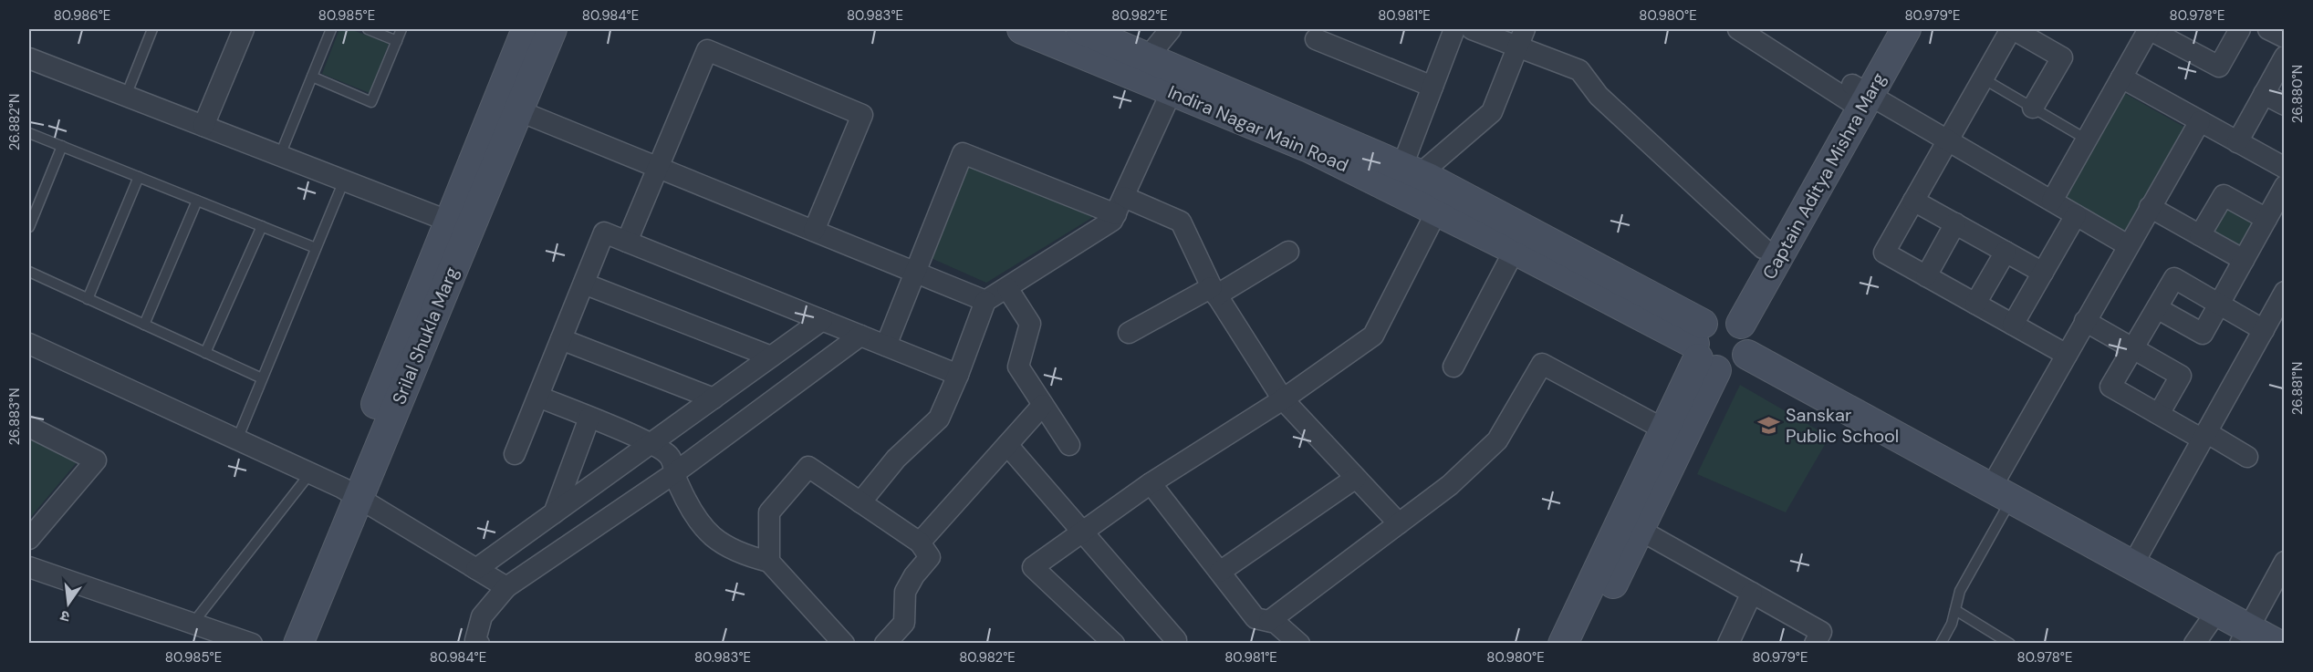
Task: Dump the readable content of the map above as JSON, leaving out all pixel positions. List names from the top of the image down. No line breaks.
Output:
{"streets":{"street":["Indira Nagar Main Road","Captain Aditya Mishra Marg","Srilal Shukla Marg"]},"crossings":[["Indira Nagar Main Road","Captain Aditya Mishra Marg"]],"places":{"school or university":["Sanskar Public School"]},"north":"bottom","coordinates":["80.986°E","80.985°E","80.984°E","80.983°E","80.982°E","80.981°E","80.980°E","80.979°E","80.978°E","26.880°N","26.882°N","26.881°N","26.883°N"]}
